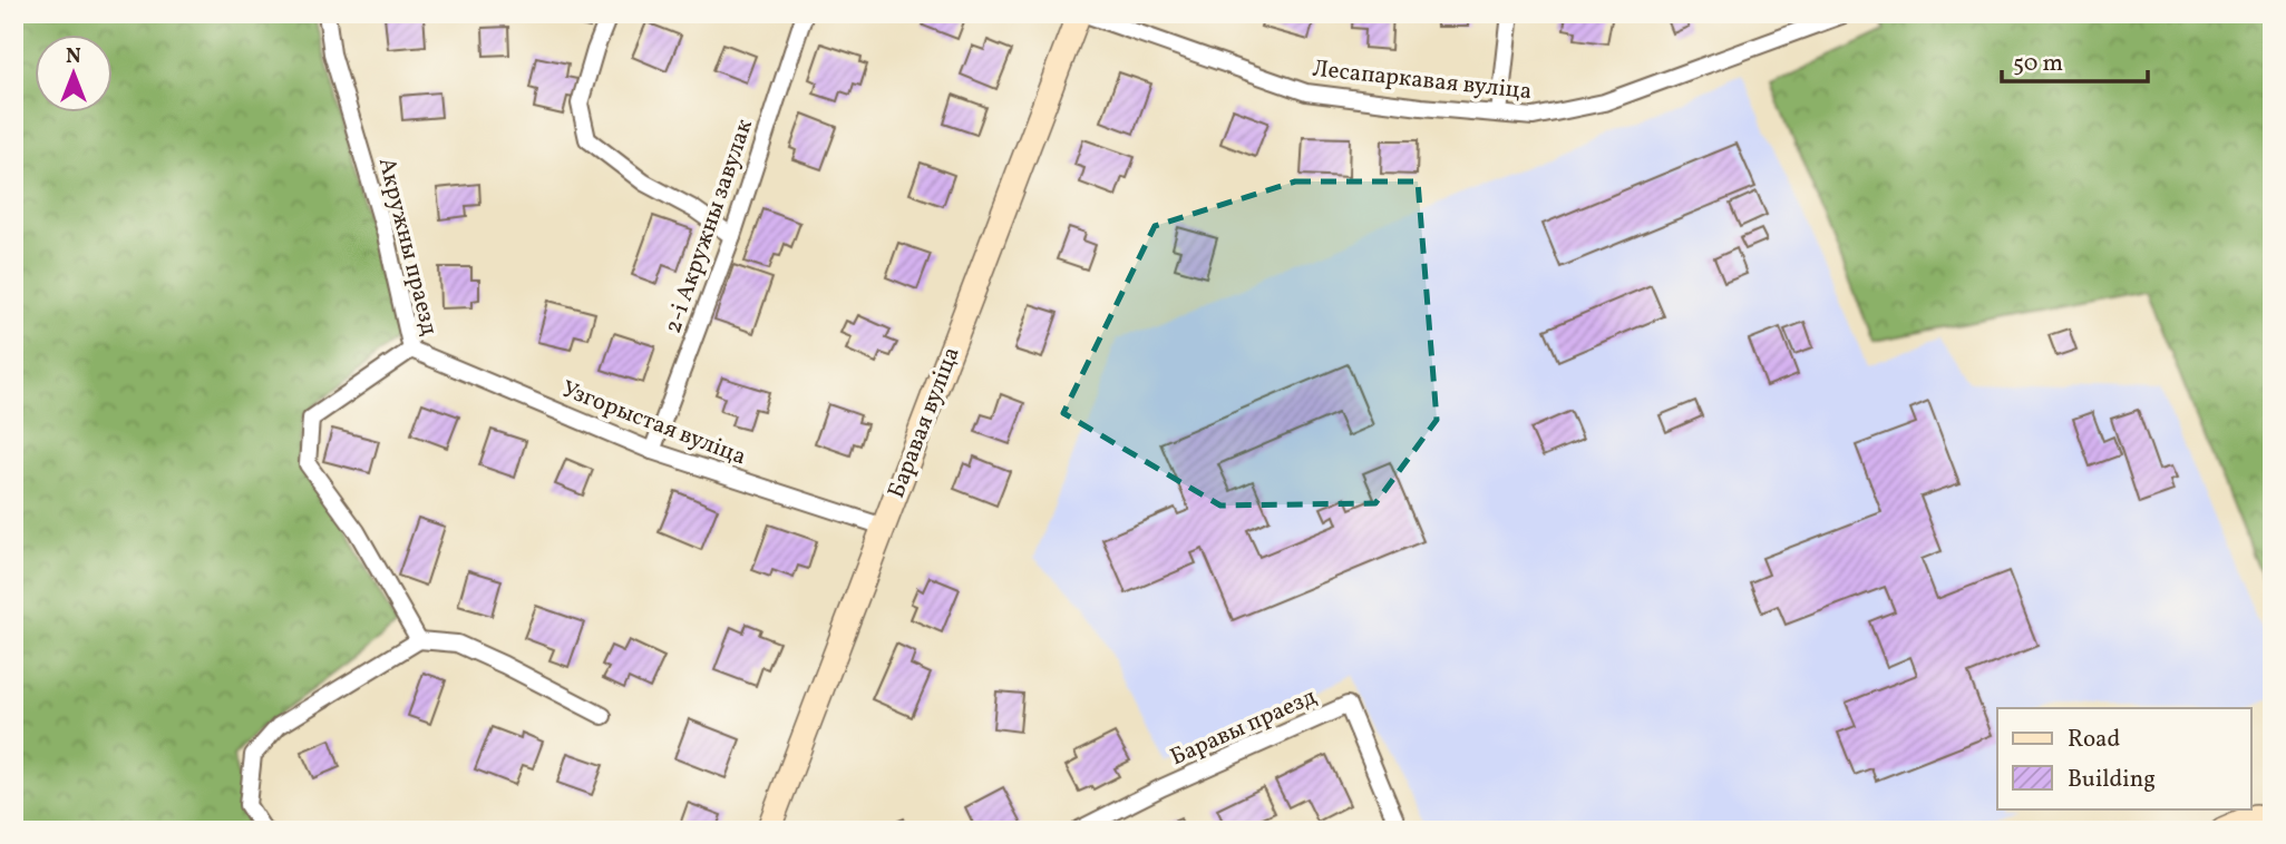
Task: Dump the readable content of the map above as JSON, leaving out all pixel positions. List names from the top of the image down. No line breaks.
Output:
{"streets":{"street":["Лесапаркавая вуліца","2-і Акружны завулак","Акружны праезд","Узгорыстая вуліца","Баравая вуліца","Баравы праезд"]},"crossings":[["Лесапаркавая вуліца","Баравая вуліца"],["2-і Акружны завулак","Узгорыстая вуліца"],["Акружны праезд","Узгорыстая вуліца"],["Узгорыстая вуліца","Баравая вуліца"]],"legend":["Road","Building"],"scale_bar":"50 m","north":"top"}
